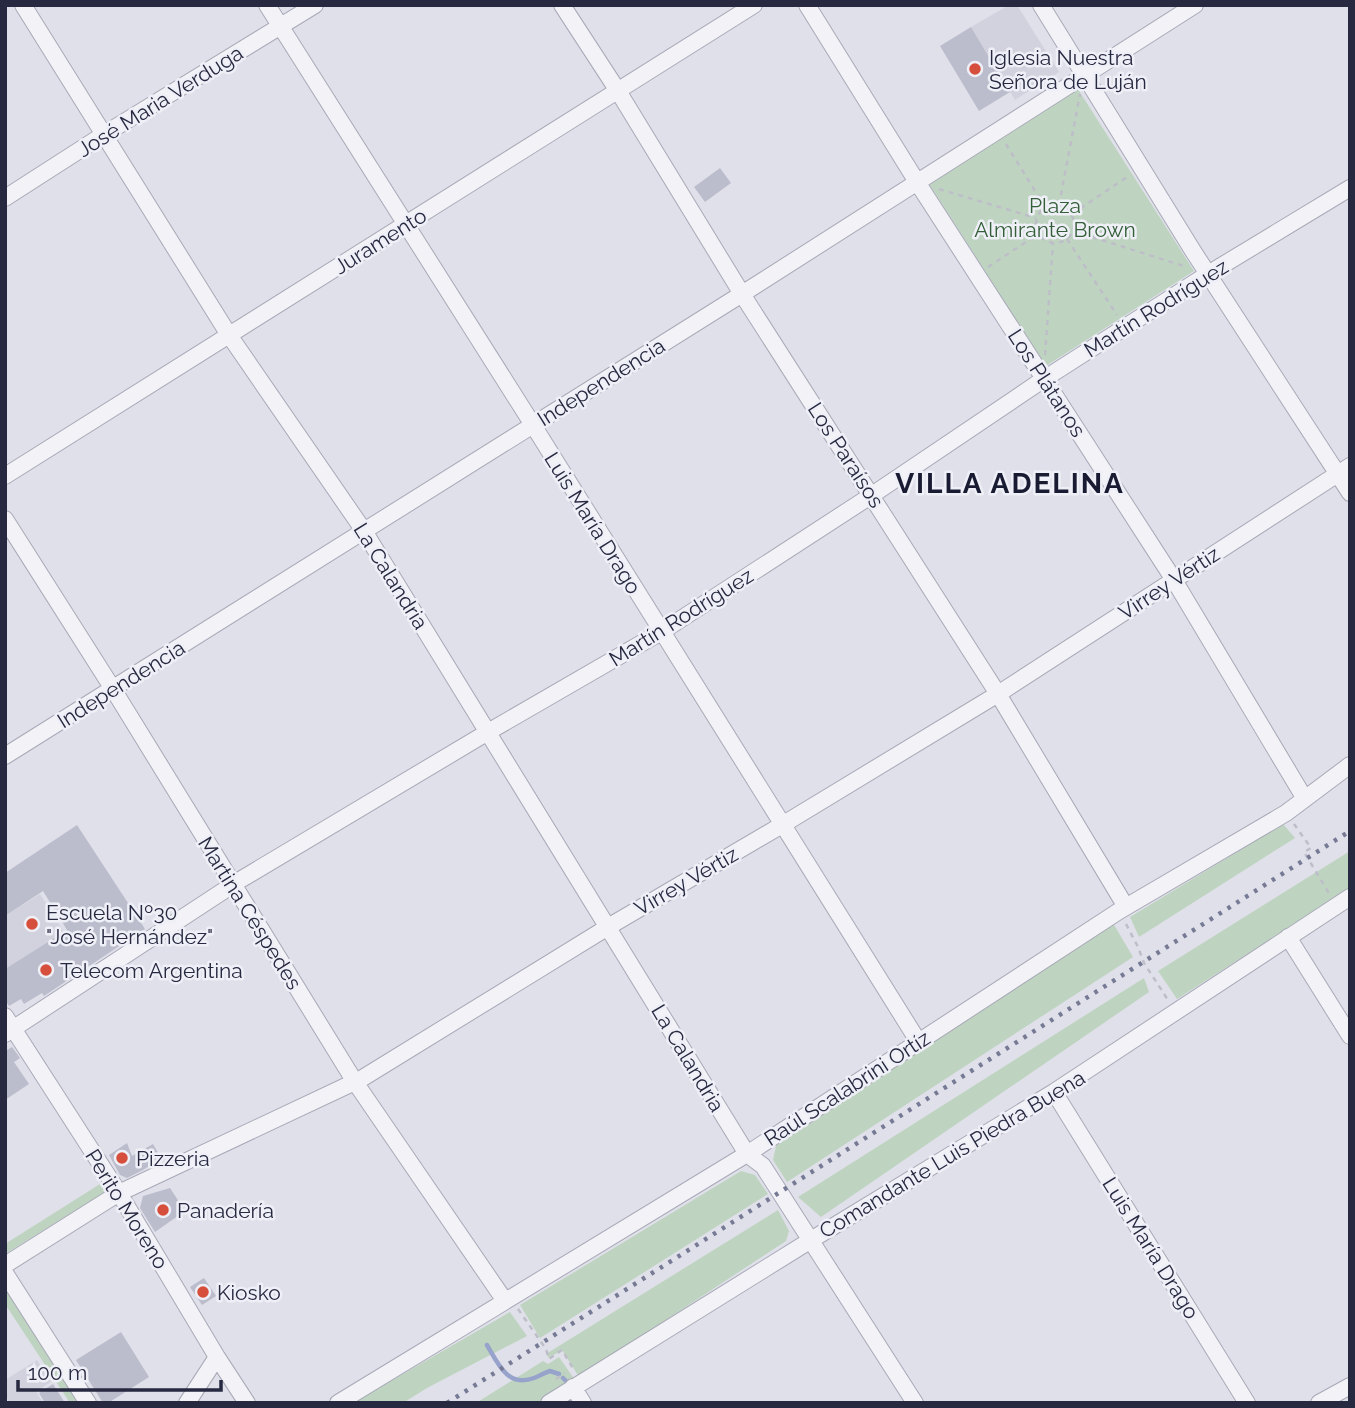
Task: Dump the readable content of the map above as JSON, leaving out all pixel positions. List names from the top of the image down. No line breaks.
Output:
{"streets":{"street":["José Maria Verduga","Juramento","Martín Rodríguez","Independencia","Los Plátanos","Los Paraísos","Luis María Drago","La Calandria","Virrey Vértiz","Martina Céspedes","Raúl Scalabrini Ortíz","Comandante Luis Piedra Buena","Perito Moreno"]},"crossings":[["José Maria Verduga","Luis María Drago"],["José Maria Verduga","La Calandria"],["Juramento","Los Paraísos"],["Juramento","Luis María Drago"],["Juramento","La Calandria"],["Martín Rodríguez","Los Plátanos"],["Martín Rodríguez","Los Paraísos"],["Martín Rodríguez","Luis María Drago"],["Martín Rodríguez","La Calandria"],["Martín Rodríguez","Martina Céspedes"],["Martín Rodríguez","Perito Moreno"],["Independencia","Los Plátanos"],["Independencia","Los Paraísos"],["Independencia","Luis María Drago"],["Independencia","La Calandria"],["Independencia","Martina Céspedes"],["Los Plátanos","Virrey Vértiz"],["Los Plátanos","Raúl Scalabrini Ortíz"],["Los Paraísos","Virrey Vértiz"],["Los Paraísos","Raúl Scalabrini Ortíz"],["Luis María Drago","Virrey Vértiz"],["Luis María Drago","Raúl Scalabrini Ortíz"],["Luis María Drago","Comandante Luis Piedra Buena"],["La Calandria","Virrey Vértiz"],["La Calandria","Raúl Scalabrini Ortíz"],["La Calandria","Comandante Luis Piedra Buena"],["Virrey Vértiz","Martina Céspedes"],["Virrey Vértiz","Perito Moreno"],["Martina Céspedes","Raúl Scalabrini Ortíz"]],"districts":["VILLA ADELINA"],"parks":["Plaza Almirante Brown"],"places":["Iglesia Nuestra Señora de Luján","Escuela Nº30 \"José Hernández\"","Telecom Argentina","Pizzeria","Panadería","Kiosko"],"scale_bar":"100 m"}
